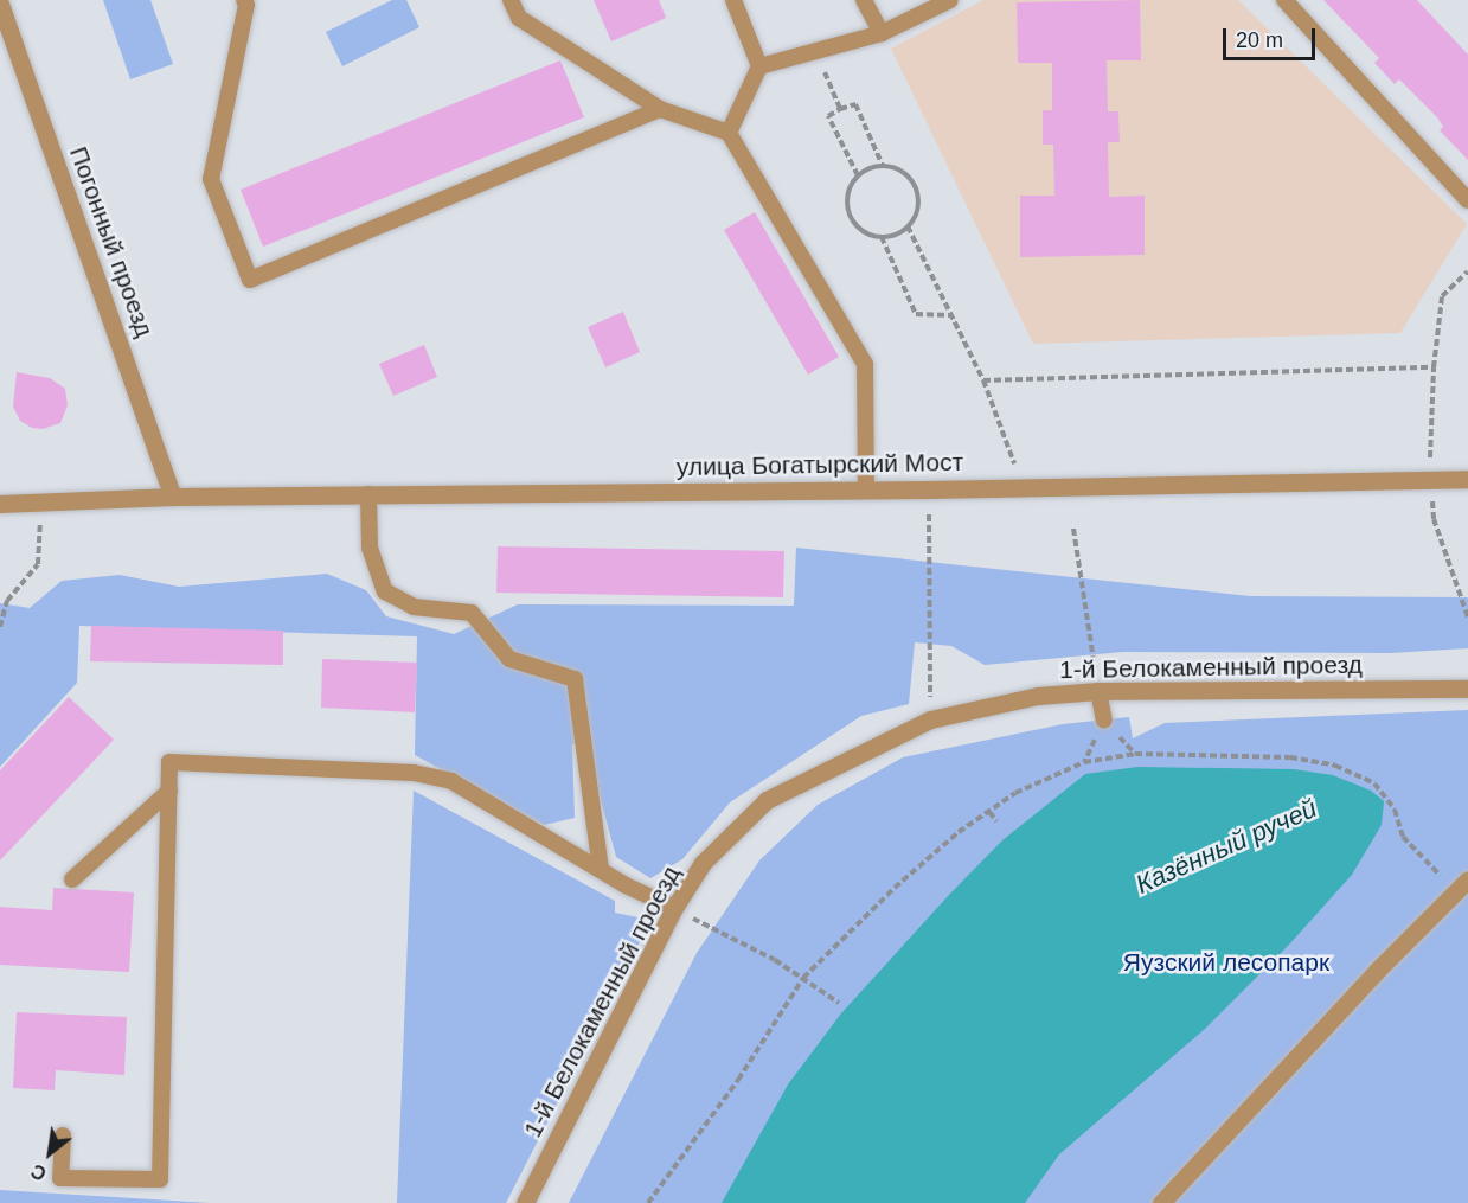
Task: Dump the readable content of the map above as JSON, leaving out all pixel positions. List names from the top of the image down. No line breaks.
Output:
{"streets":{"street":["Погонный проезд","улица Богатырский Мост","1-й Белокаменный проезд"]},"crossings":[["Погонный проезд","улица Богатырский Мост"]],"water":["Казённый ручей"],"parks":["Яузский лесопарк"],"scale_bar":"20 m","north":"bottom left"}
